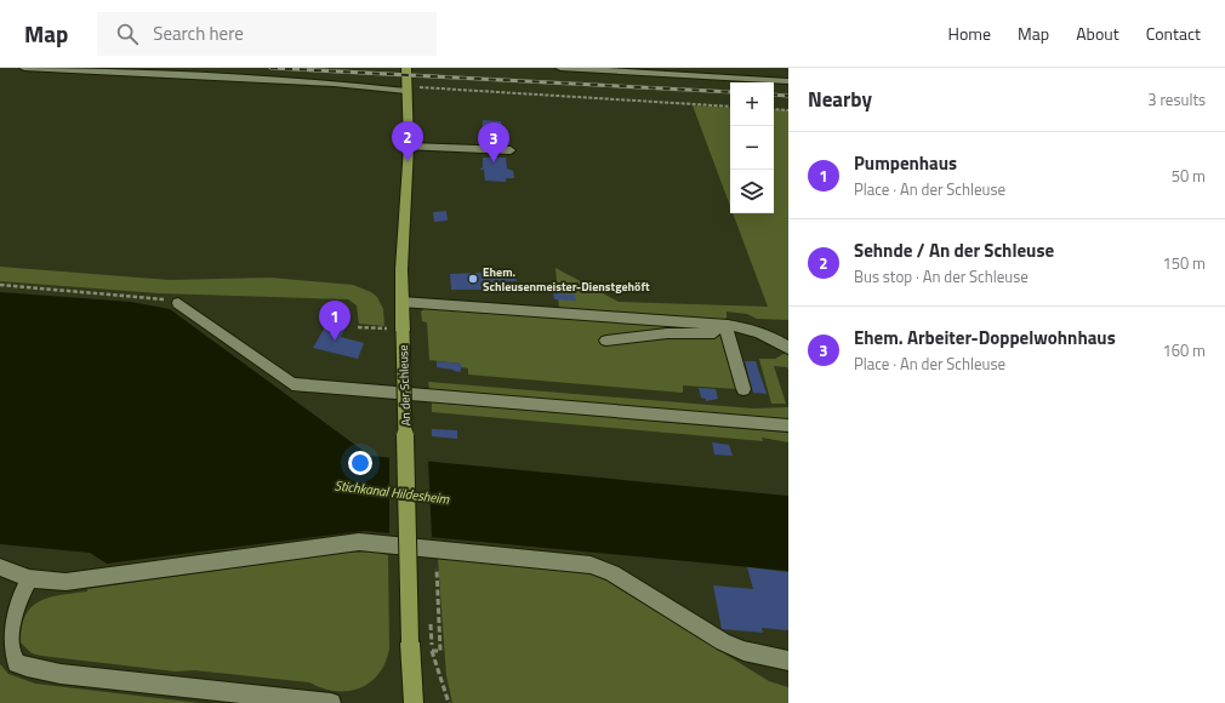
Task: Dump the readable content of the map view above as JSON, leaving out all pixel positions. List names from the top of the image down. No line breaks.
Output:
{"streets":{"main road":["An der Schleuse"]},"water":["Stichkanal Hildesheim"],"places":["Ehem. Schleusenmeister-Dienstgehöft"],"page":{"header":"Map","search":"Search here","nav":["Home","Map","About","Contact"],"heading":["Nearby","3 results"],"map_buttons":["+","−"],"pins":["2","3","1"],"list":[{"mark":"1","name":"Pumpenhaus","note":"Place · An der Schleuse","value":"50 m"},{"mark":"2","name":"Sehnde / An der Schleuse","note":"Bus stop · An der Schleuse","value":"150 m"},{"mark":"3","name":"Ehem. Arbeiter-Doppelwohnhaus","note":"Place · An der Schleuse","value":"160 m"}]}}
